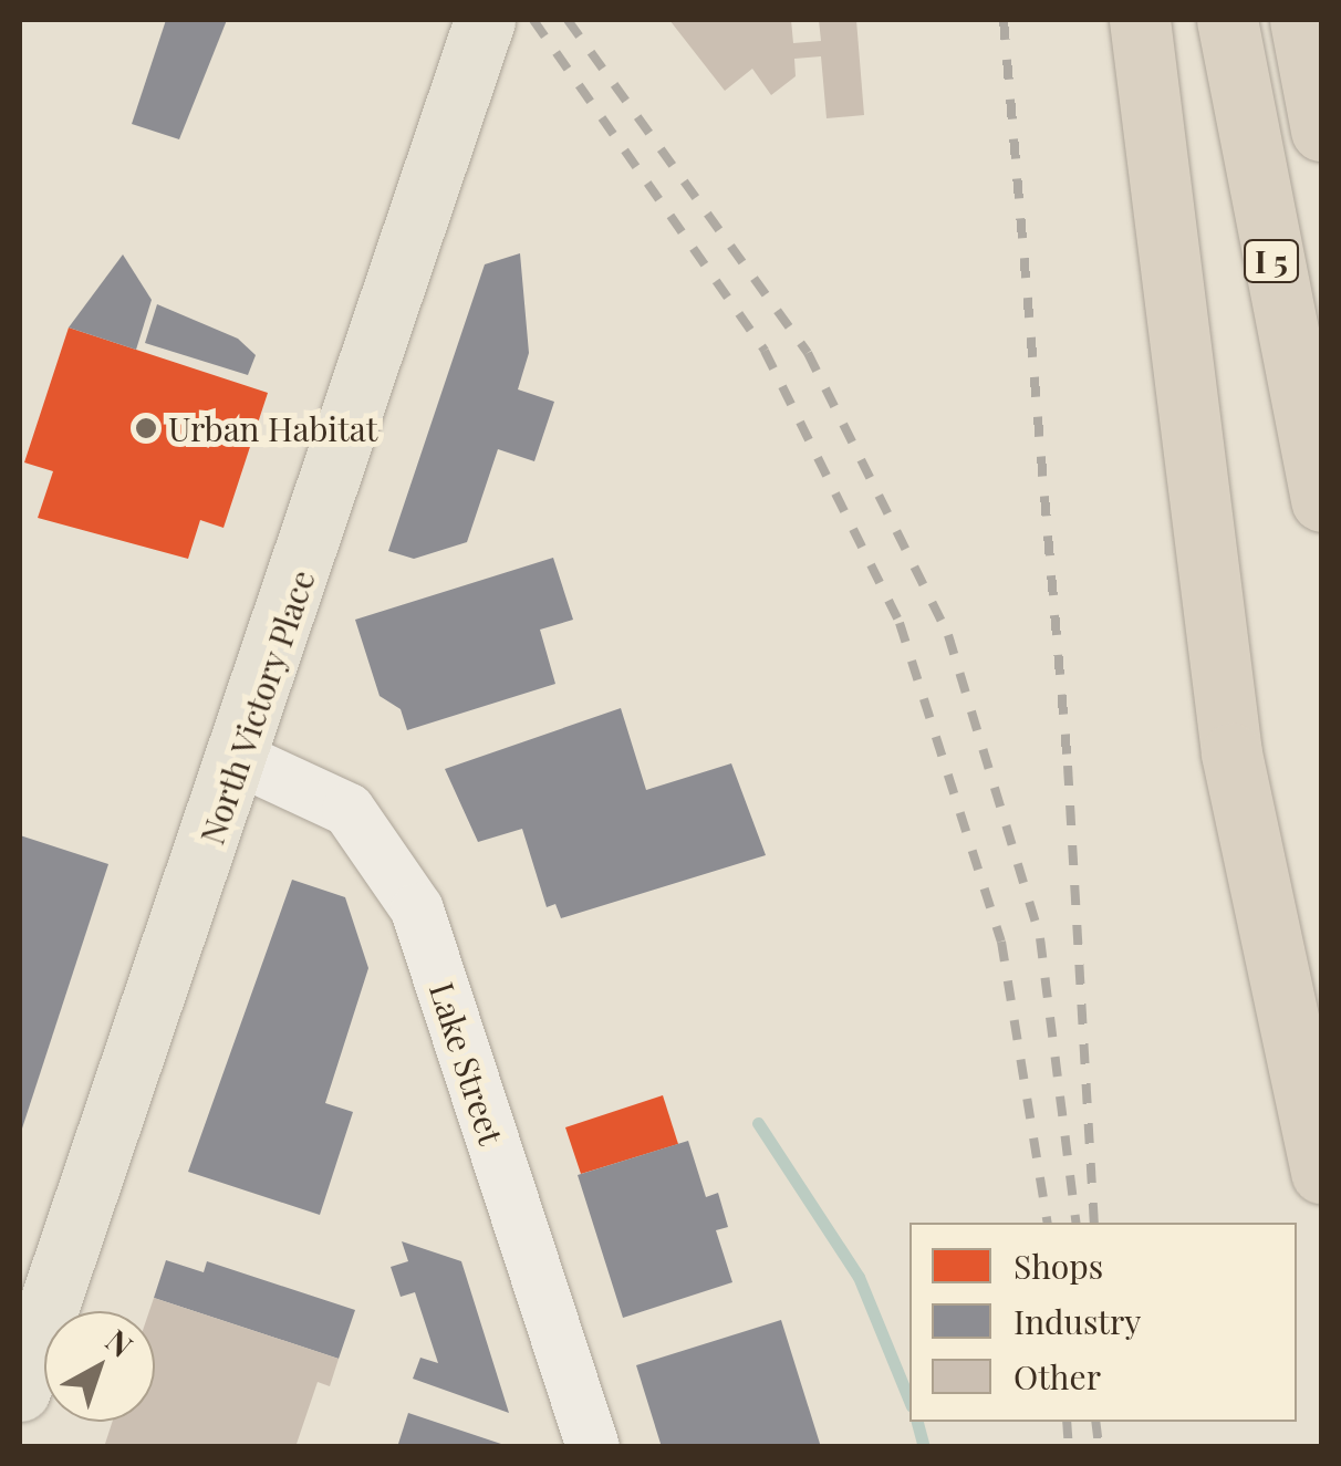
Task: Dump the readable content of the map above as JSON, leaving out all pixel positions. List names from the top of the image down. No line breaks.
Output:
{"streets":{"highway":["I 5"],"main road":["North Victory Place"],"street":["Lake Street"]},"crossings":[["North Victory Place","Lake Street"]],"places":["Urban Habitat"],"legend":["Shops","Industry","Other"],"north":"top right"}
